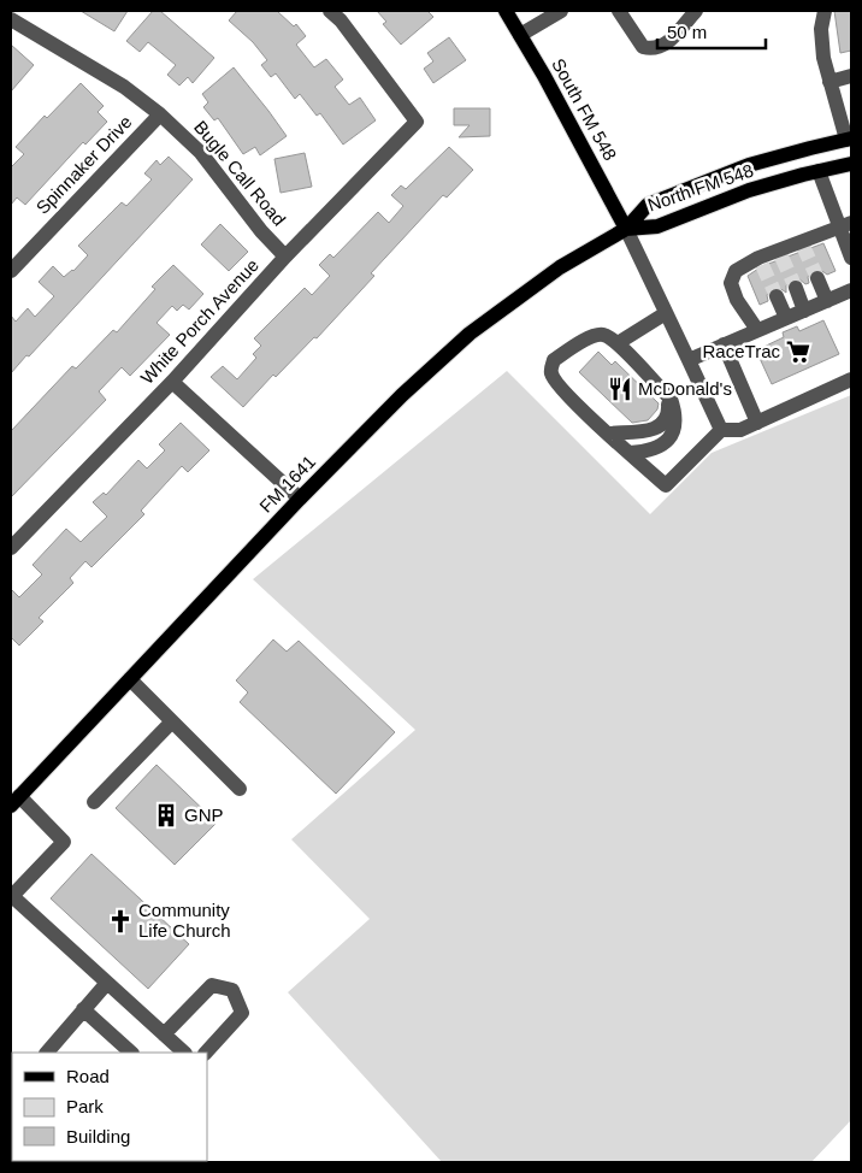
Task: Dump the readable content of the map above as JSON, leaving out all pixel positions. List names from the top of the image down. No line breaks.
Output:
{"streets":{"main road":["South FM 548","North FM 548","FM 1641"],"street":["Spinnaker Drive","Bugle Call Road","White Porch Avenue"]},"crossings":[["South FM 548","North FM 548"],["South FM 548","FM 1641"],["Spinnaker Drive","Bugle Call Road"],["Bugle Call Road","White Porch Avenue"],["North FM 548","FM 1641"]],"places":{"supermarket":["RaceTrac"],"restaurant":["McDonald's"],"building":["GNP"],"church":["Community Life Church"]},"legend":["Road","Park","Building"],"scale_bar":"50 m"}
